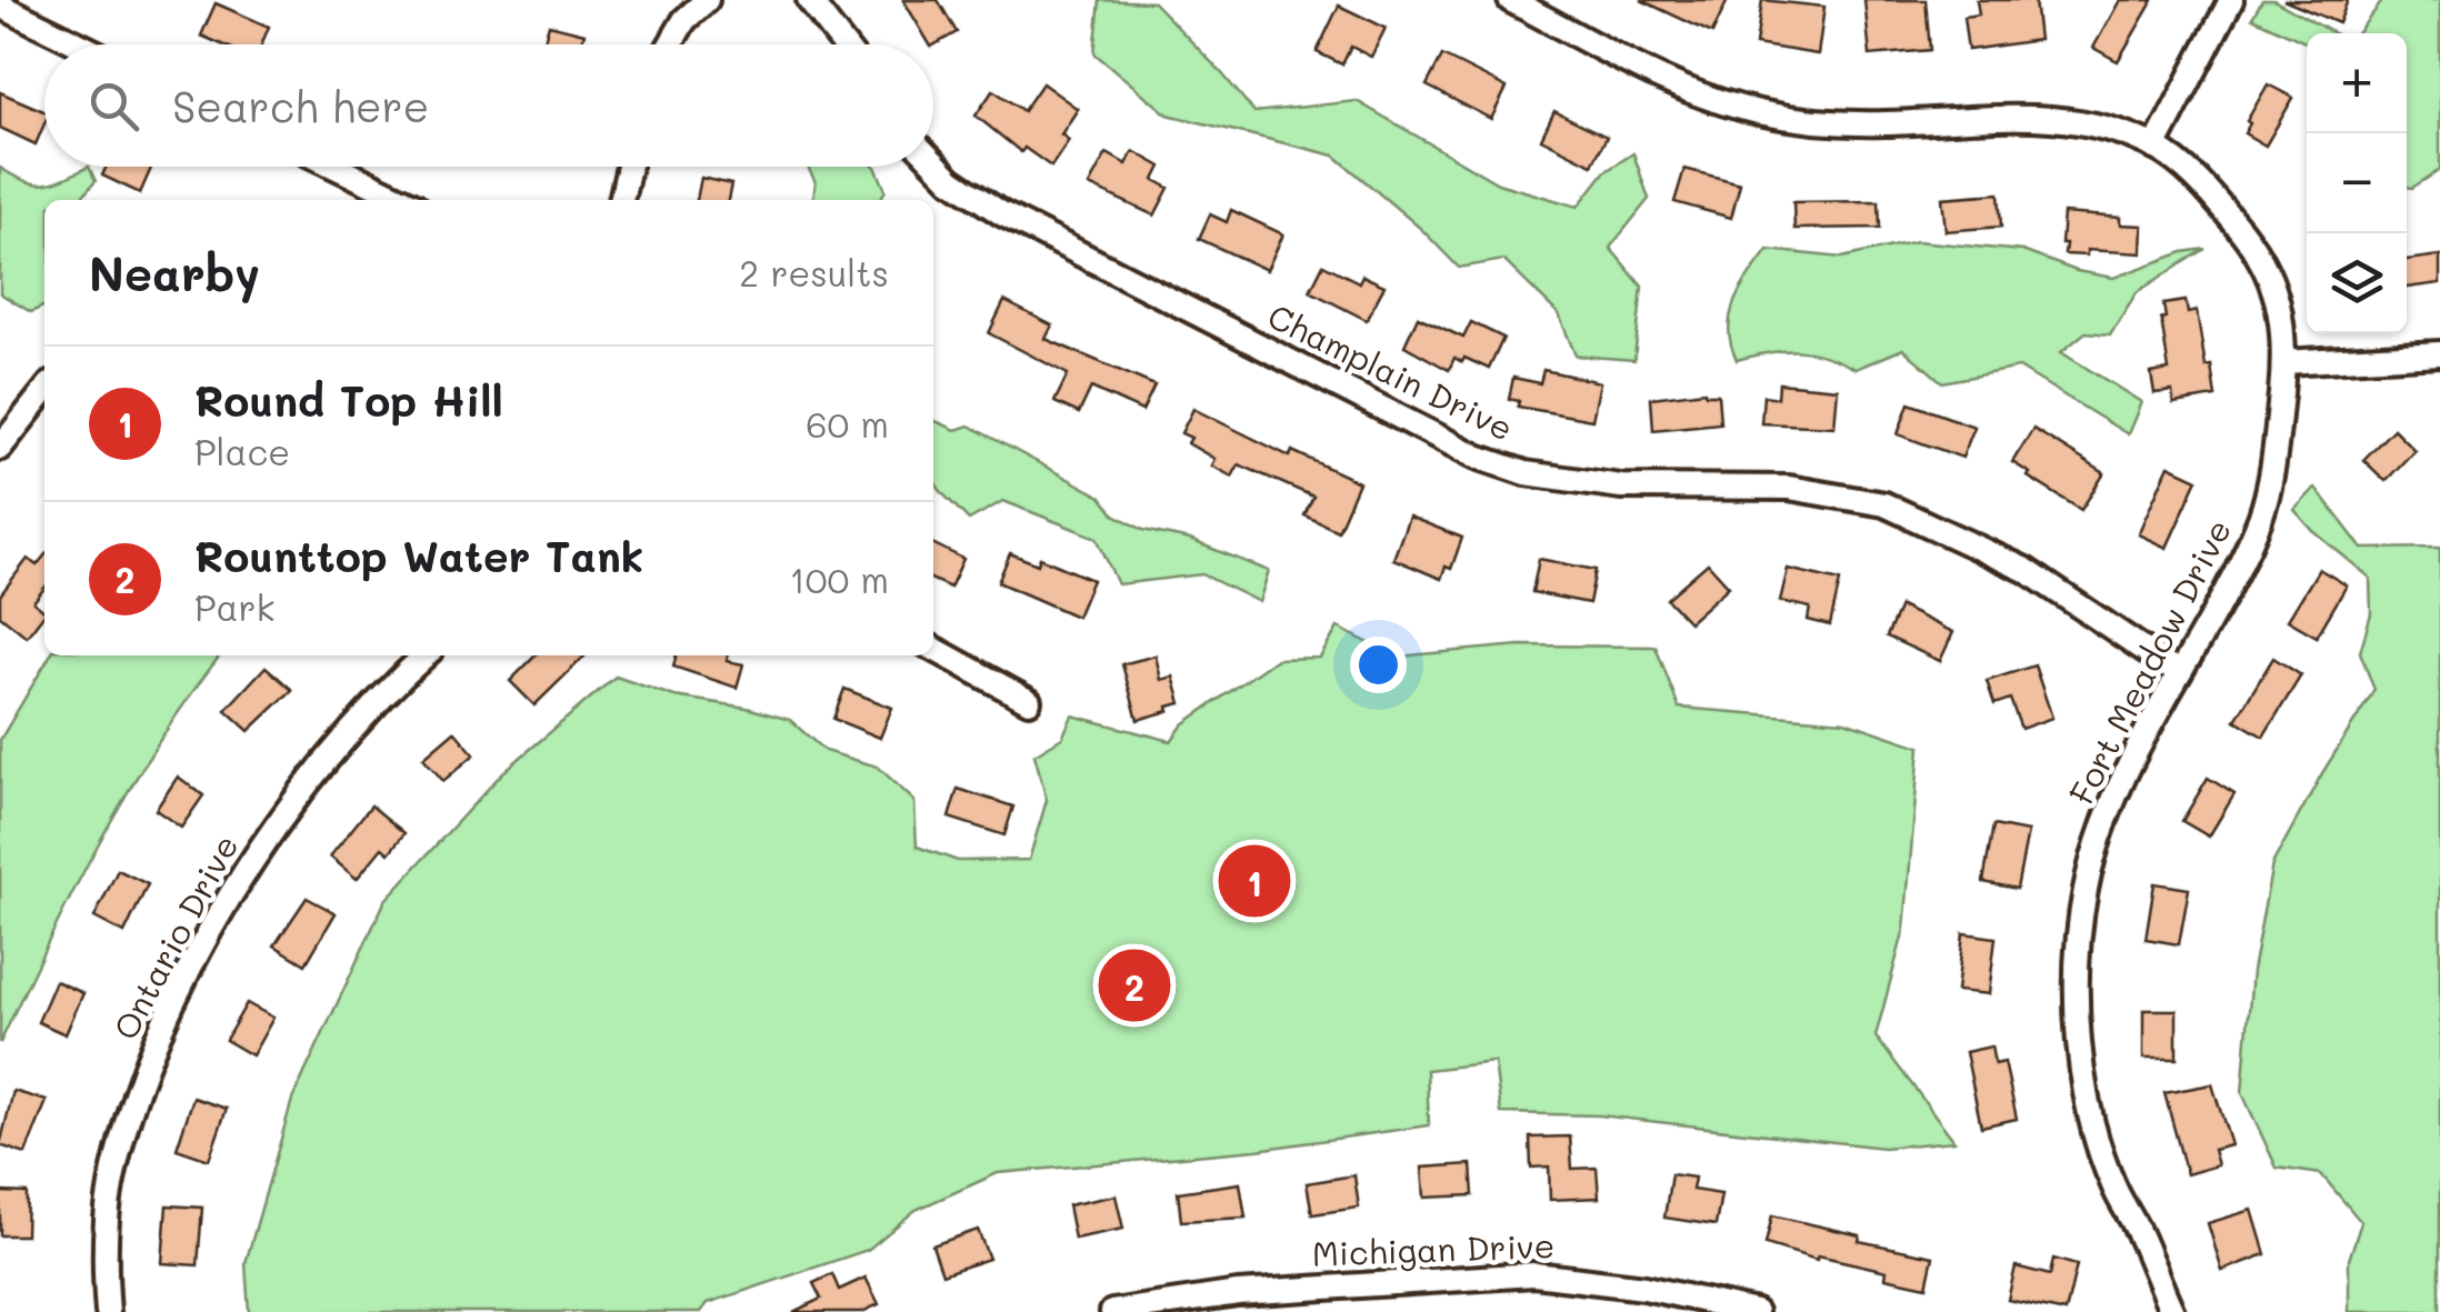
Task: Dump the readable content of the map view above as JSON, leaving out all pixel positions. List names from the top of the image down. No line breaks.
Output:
{"streets":{"street":["Champlain Drive","Fort Meadow Drive","Ontario Drive","Michigan Drive"]},"crossings":[["Champlain Drive","Fort Meadow Drive"]],"page":{"map_buttons":["+","−"],"search":"Search here","heading":["Nearby","2 results"],"list":[{"mark":"1","name":"Round Top Hill","note":"Place","value":"60 m"},{"mark":"2","name":"Rounttop Water Tank","note":"Park","value":"100 m"}],"pins":["1","2"]}}
